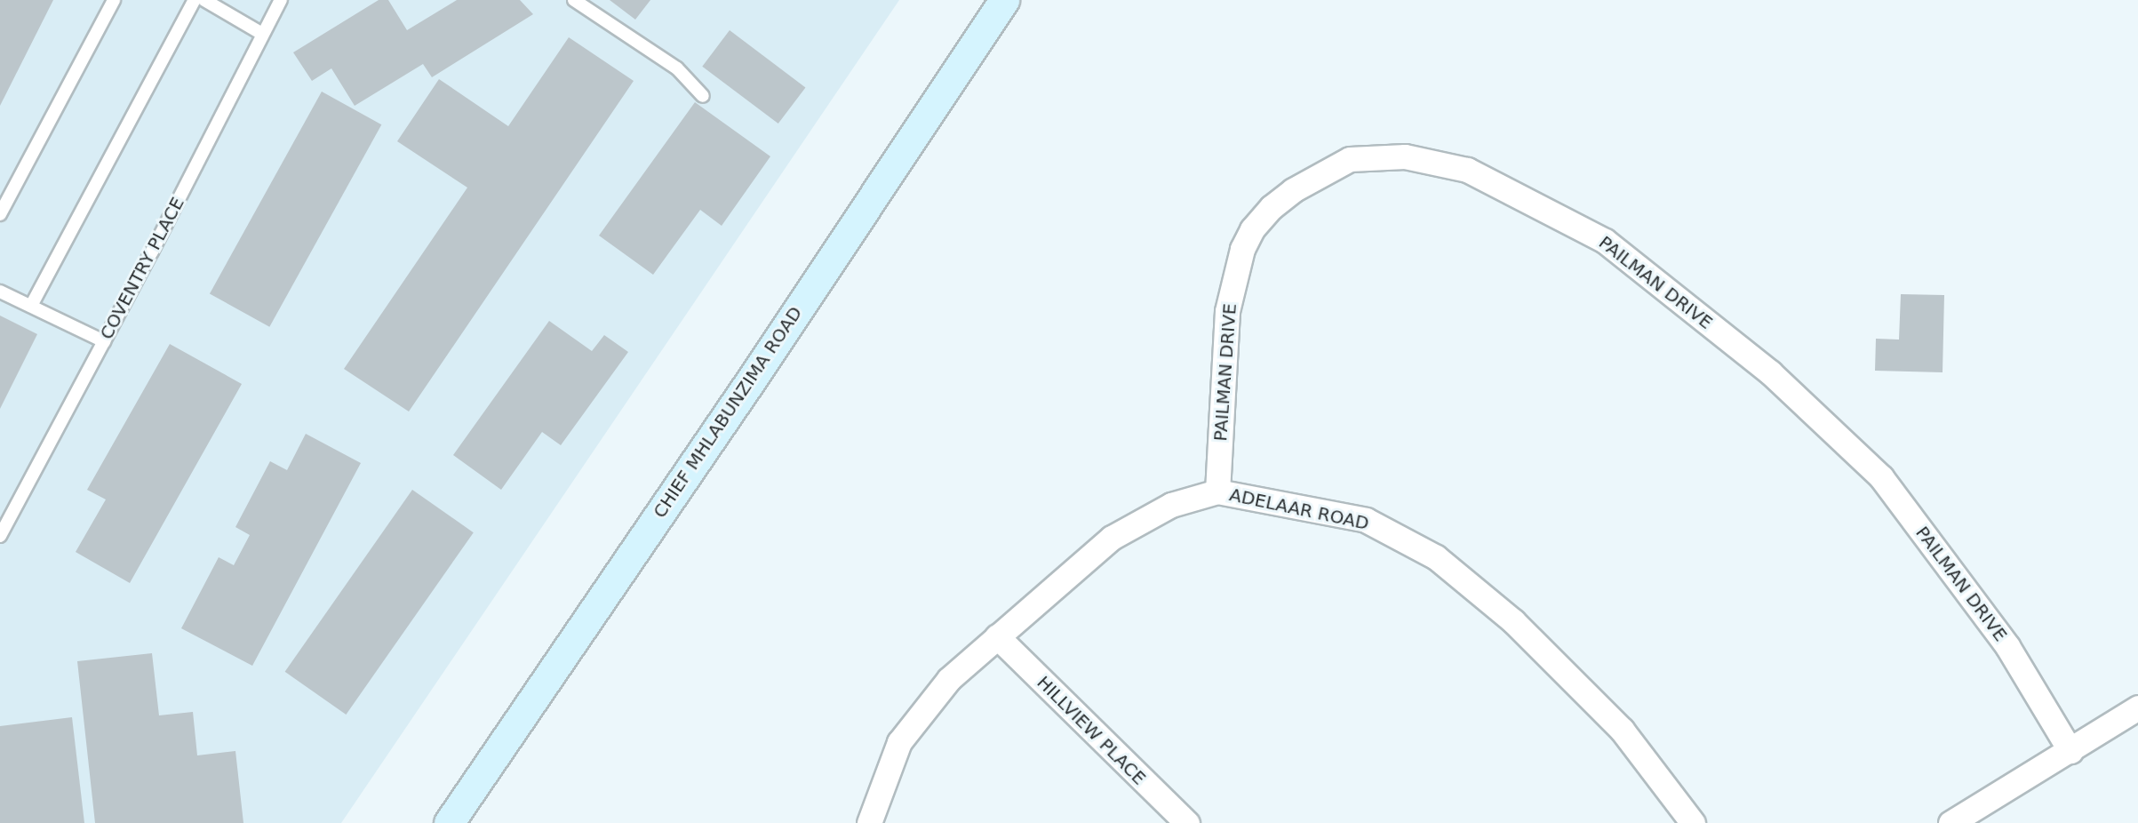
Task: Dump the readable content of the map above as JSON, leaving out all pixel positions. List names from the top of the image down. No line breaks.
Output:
{"streets":{"main road":["CHIEF MHLABUNZIMA ROAD"],"street":["PAILMAN DRIVE","ADELAAR ROAD","HILLVIEW PLACE"],"lane":["COVENTRY PLACE"]},"crossings":[["PAILMAN DRIVE","ADELAAR ROAD"],["ADELAAR ROAD","HILLVIEW PLACE"]]}
